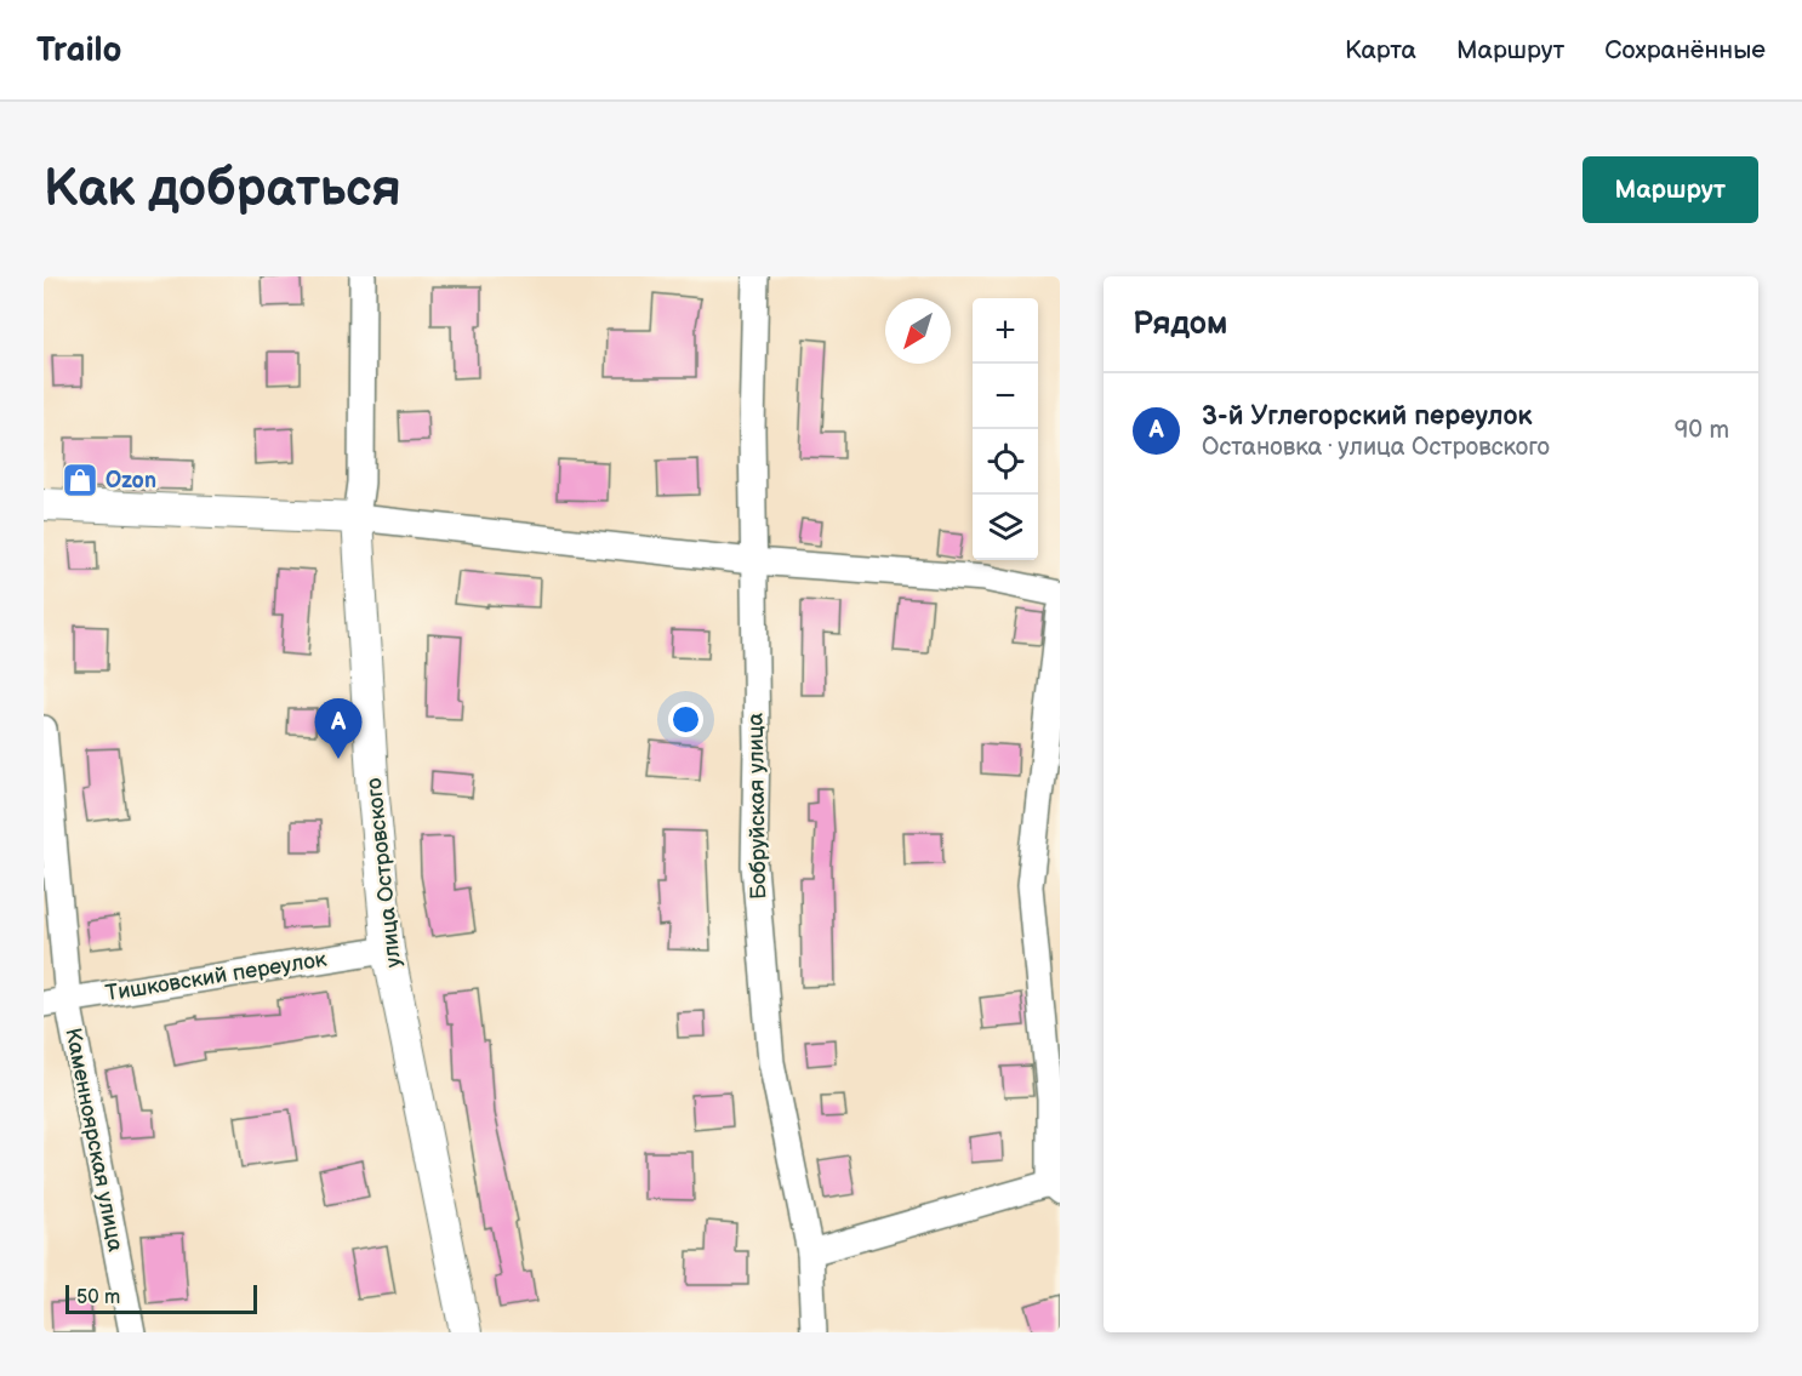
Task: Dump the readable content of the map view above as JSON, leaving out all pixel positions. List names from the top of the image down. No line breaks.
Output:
{"streets":{"street":["Бобруйская улица","улица Островского","Тишковский переулок","Каменноярская улица"]},"crossings":[["улица Островского","Тишковский переулок"],["Тишковский переулок","Каменноярская улица"]],"places":{"shop":["Ozon"]},"scale_bar":"50 m","north":"bottom left","page":{"header":"Trailo","nav":["Карта","Маршрут","Сохранённые"],"buttons":"Маршрут","title":"Как добраться","heading":"Рядом","map_buttons":["+","−"],"list":[{"mark":"A","name":"3-й Углегорский переулок","note":"Остановка · улица Островского","value":"90 m"}],"pins":"A","scale":"50 m"}}
